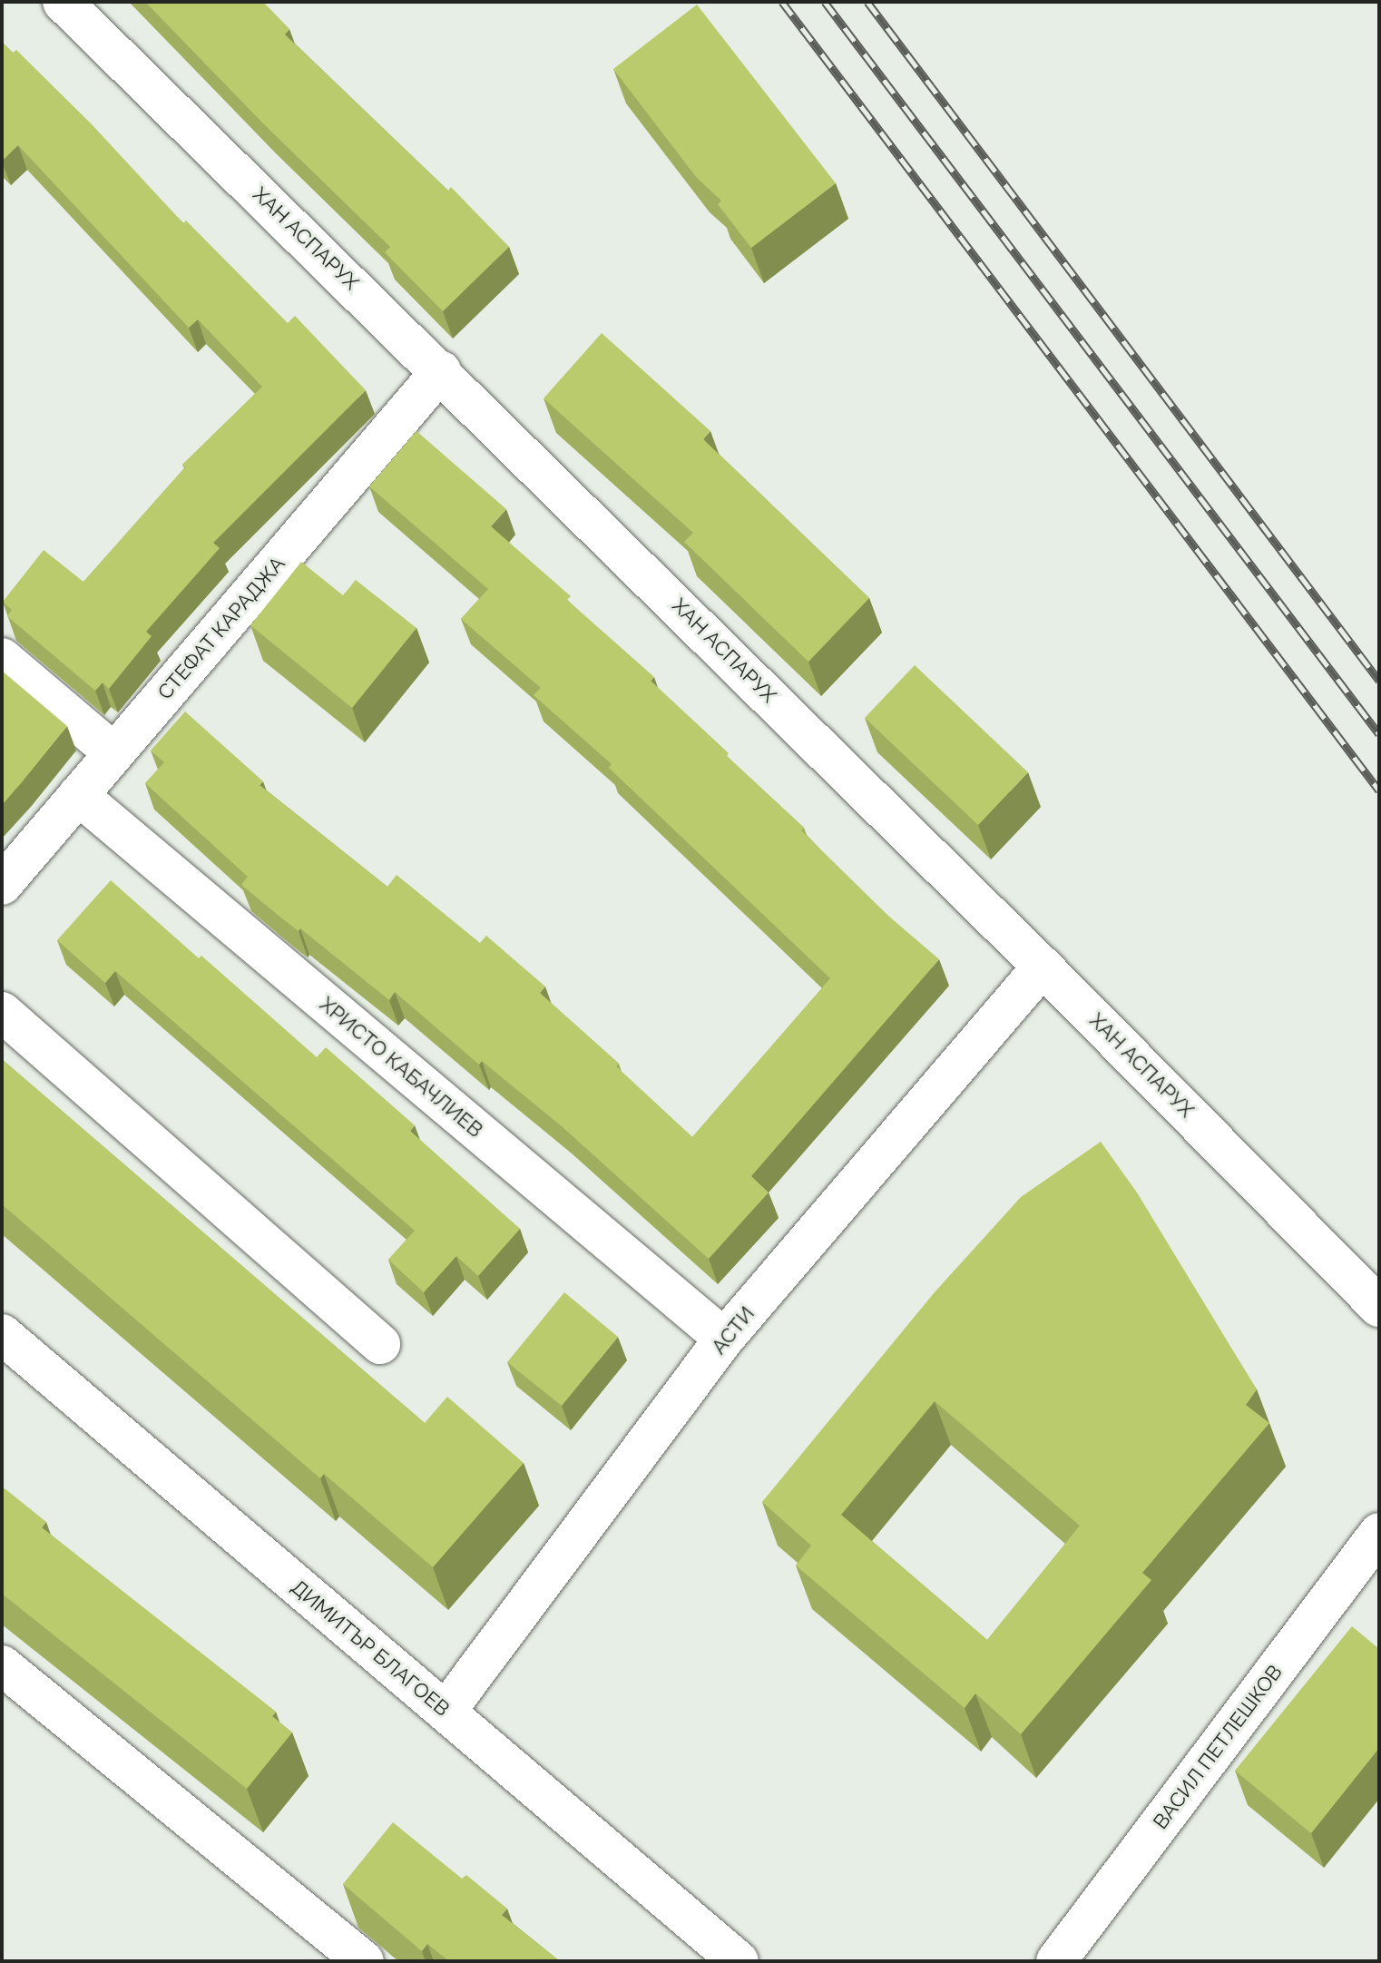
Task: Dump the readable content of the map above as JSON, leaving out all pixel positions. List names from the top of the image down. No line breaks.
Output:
{"streets":{"street":["ХАН АСПАРУХ","СТЕФАТ КАРАДЖА","ХРИСТО КАБАЧЛИЕВ","АСТИ","ДИМИТЪР БЛАГОЕВ","ВАСИЛ ПЕТЛЕШКОВ"]},"crossings":[["ХАН АСПАРУХ","СТЕФАТ КАРАДЖА"],["ХАН АСПАРУХ","АСТИ"],["СТЕФАТ КАРАДЖА","ХРИСТО КАБАЧЛИЕВ"],["ХРИСТО КАБАЧЛИЕВ","АСТИ"],["АСТИ","ДИМИТЪР БЛАГОЕВ"]]}
